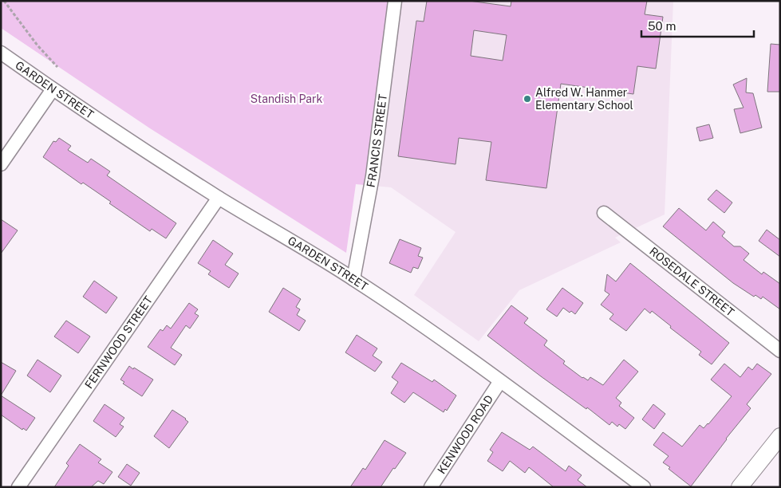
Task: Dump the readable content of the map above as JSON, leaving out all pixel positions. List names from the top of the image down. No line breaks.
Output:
{"streets":{"street":["GARDEN STREET","FRANCIS STREET","ROSEDALE STREET","FERNWOOD STREET","KENWOOD ROAD"]},"crossings":[["GARDEN STREET","FRANCIS STREET"],["GARDEN STREET","FERNWOOD STREET"],["GARDEN STREET","KENWOOD ROAD"]],"parks":["Standish Park"],"places":["Alfred W. Hanmer Elementary School"],"scale_bar":"50 m"}
